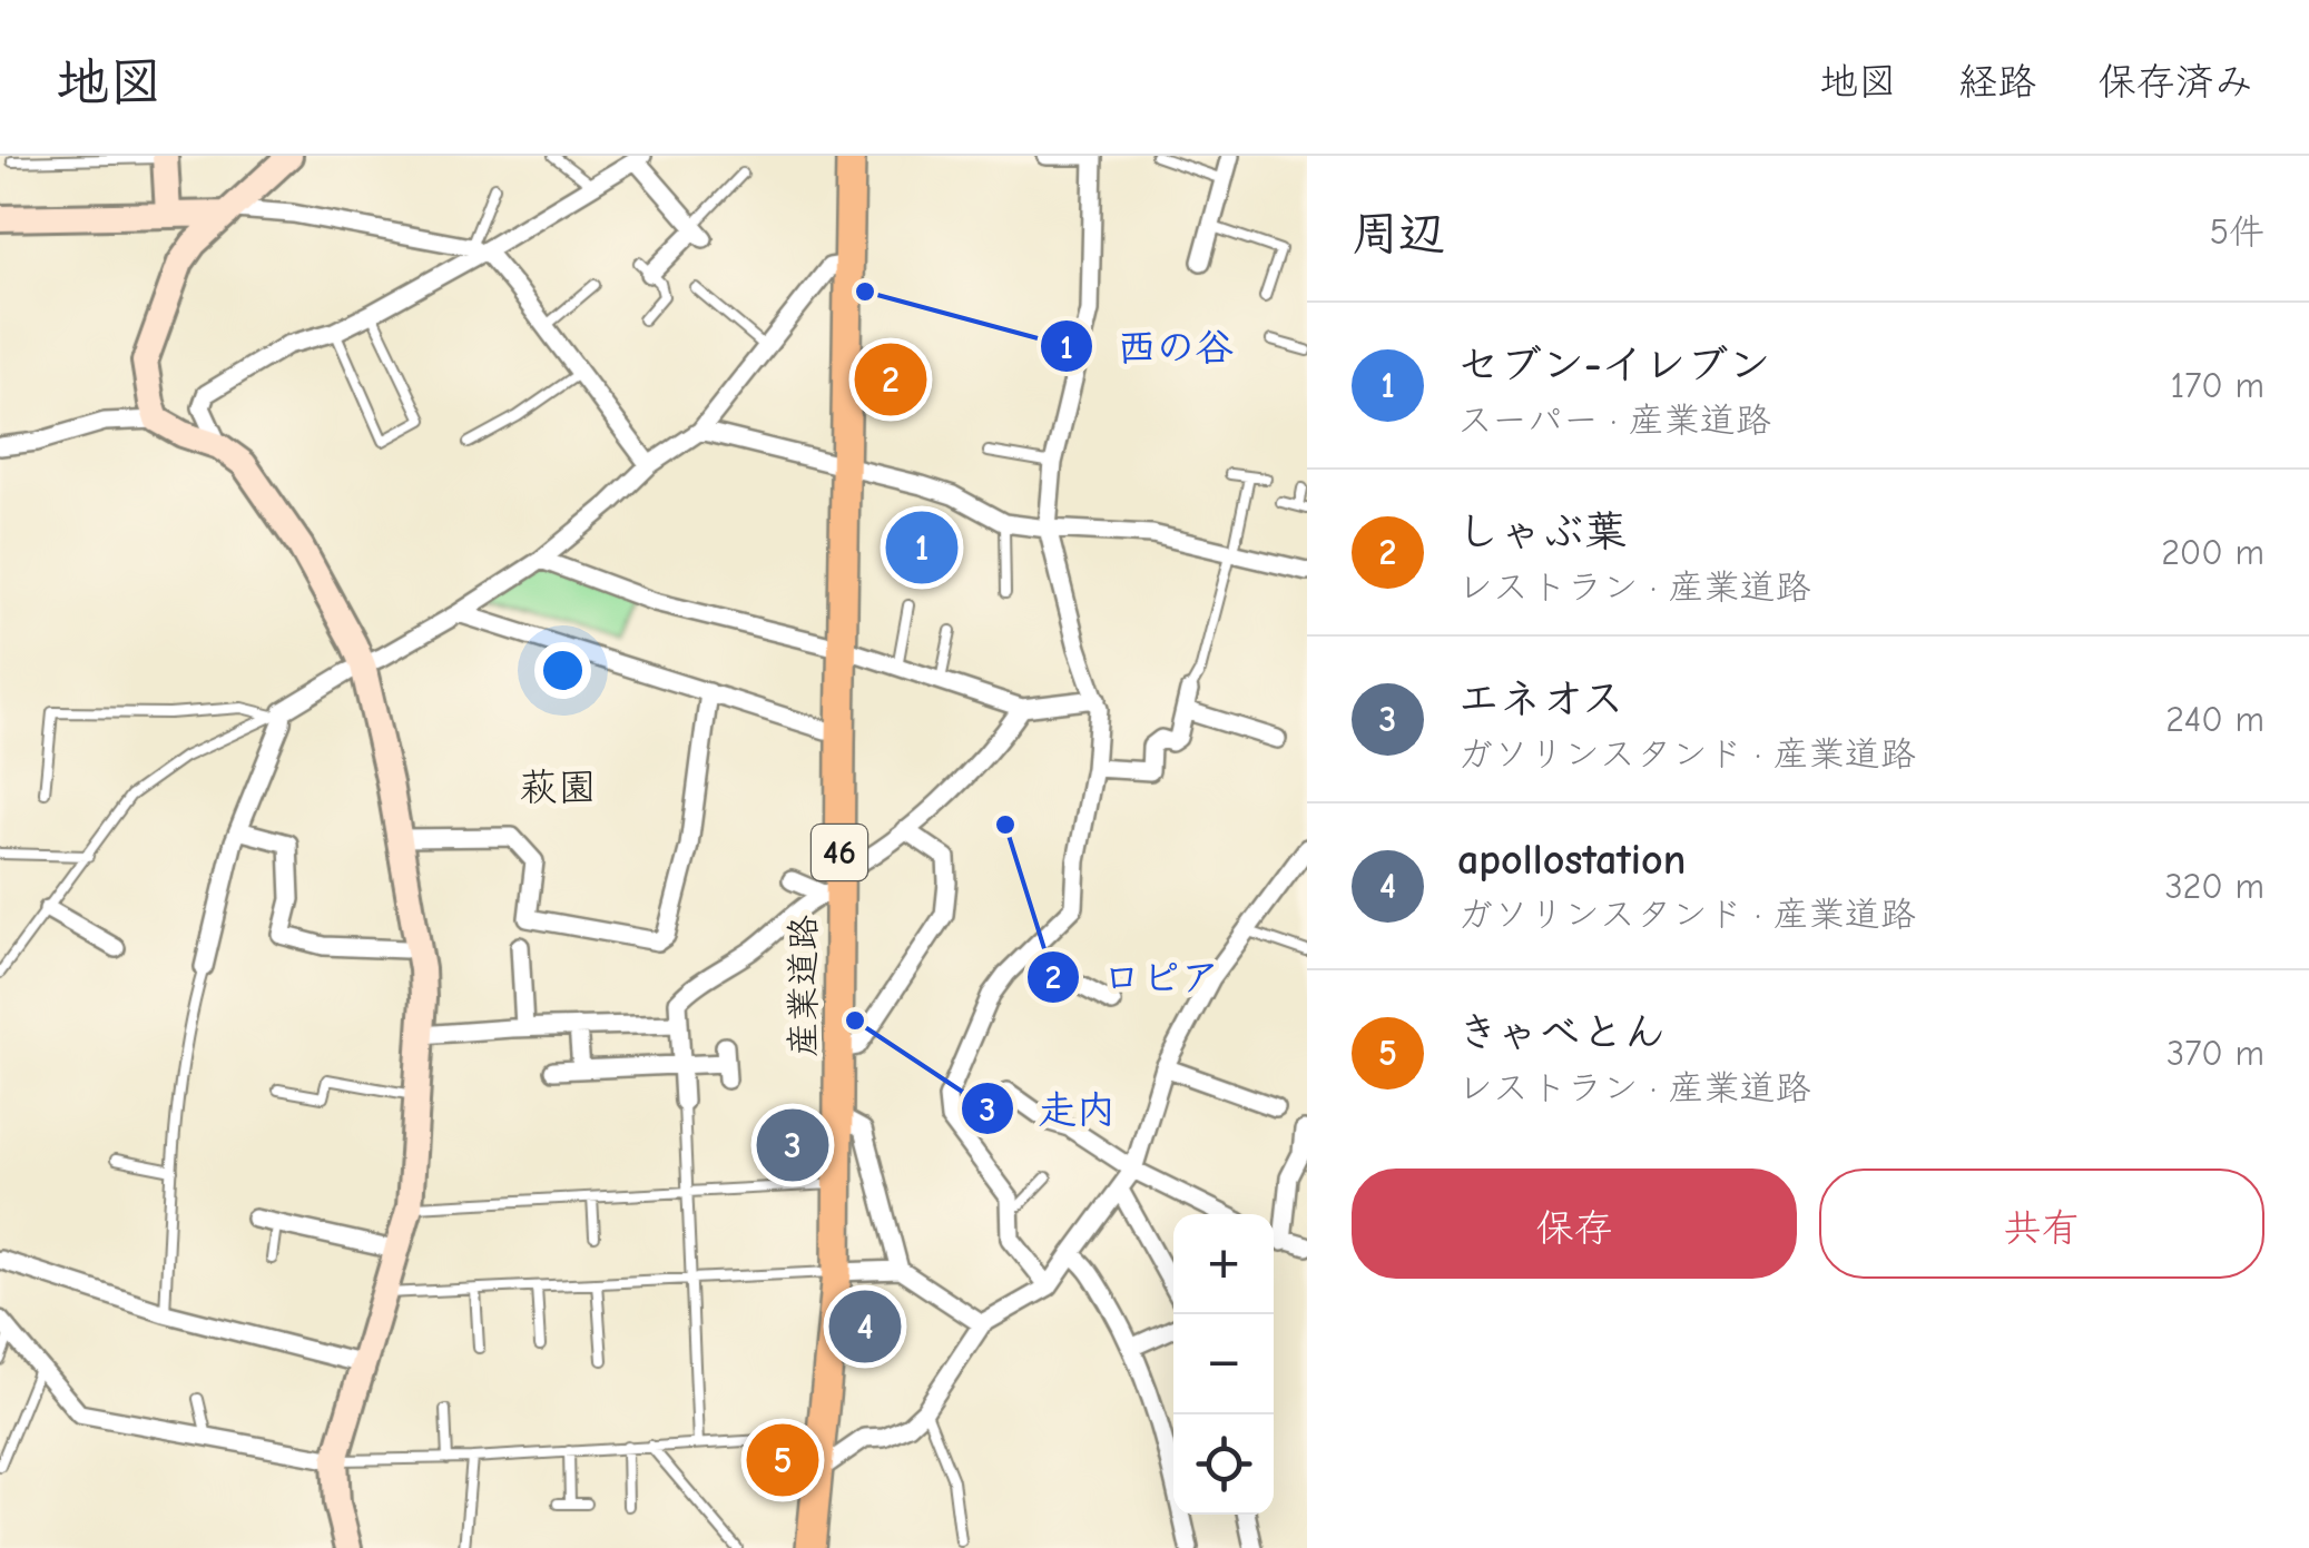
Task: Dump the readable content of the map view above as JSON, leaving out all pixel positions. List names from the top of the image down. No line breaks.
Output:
{"streets":{"main road":["46","産業道路"]},"districts":["萩園"],"places":["西の谷","ロピア","走内"],"page":{"header":"地図","nav":["地図","経路","保存済み"],"heading":["周辺","5件"],"list":[{"mark":"1","name":"セブン-イレブン","note":"スーパー · 産業道路","value":"170 m"},{"mark":"2","name":"しゃぶ葉","note":"レストラン · 産業道路","value":"200 m"},{"mark":"3","name":"エネオス","note":"ガソリンスタンド · 産業道路","value":"240 m"},{"mark":"4","name":"apollostation","note":"ガソリンスタンド · 産業道路","value":"320 m"},{"mark":"5","name":"きゃべとん","note":"レストラン · 産業道路","value":"370 m"}],"pins":["2","1","3","4","5"],"buttons":["保存","共有"],"map_buttons":["+","−"]}}
